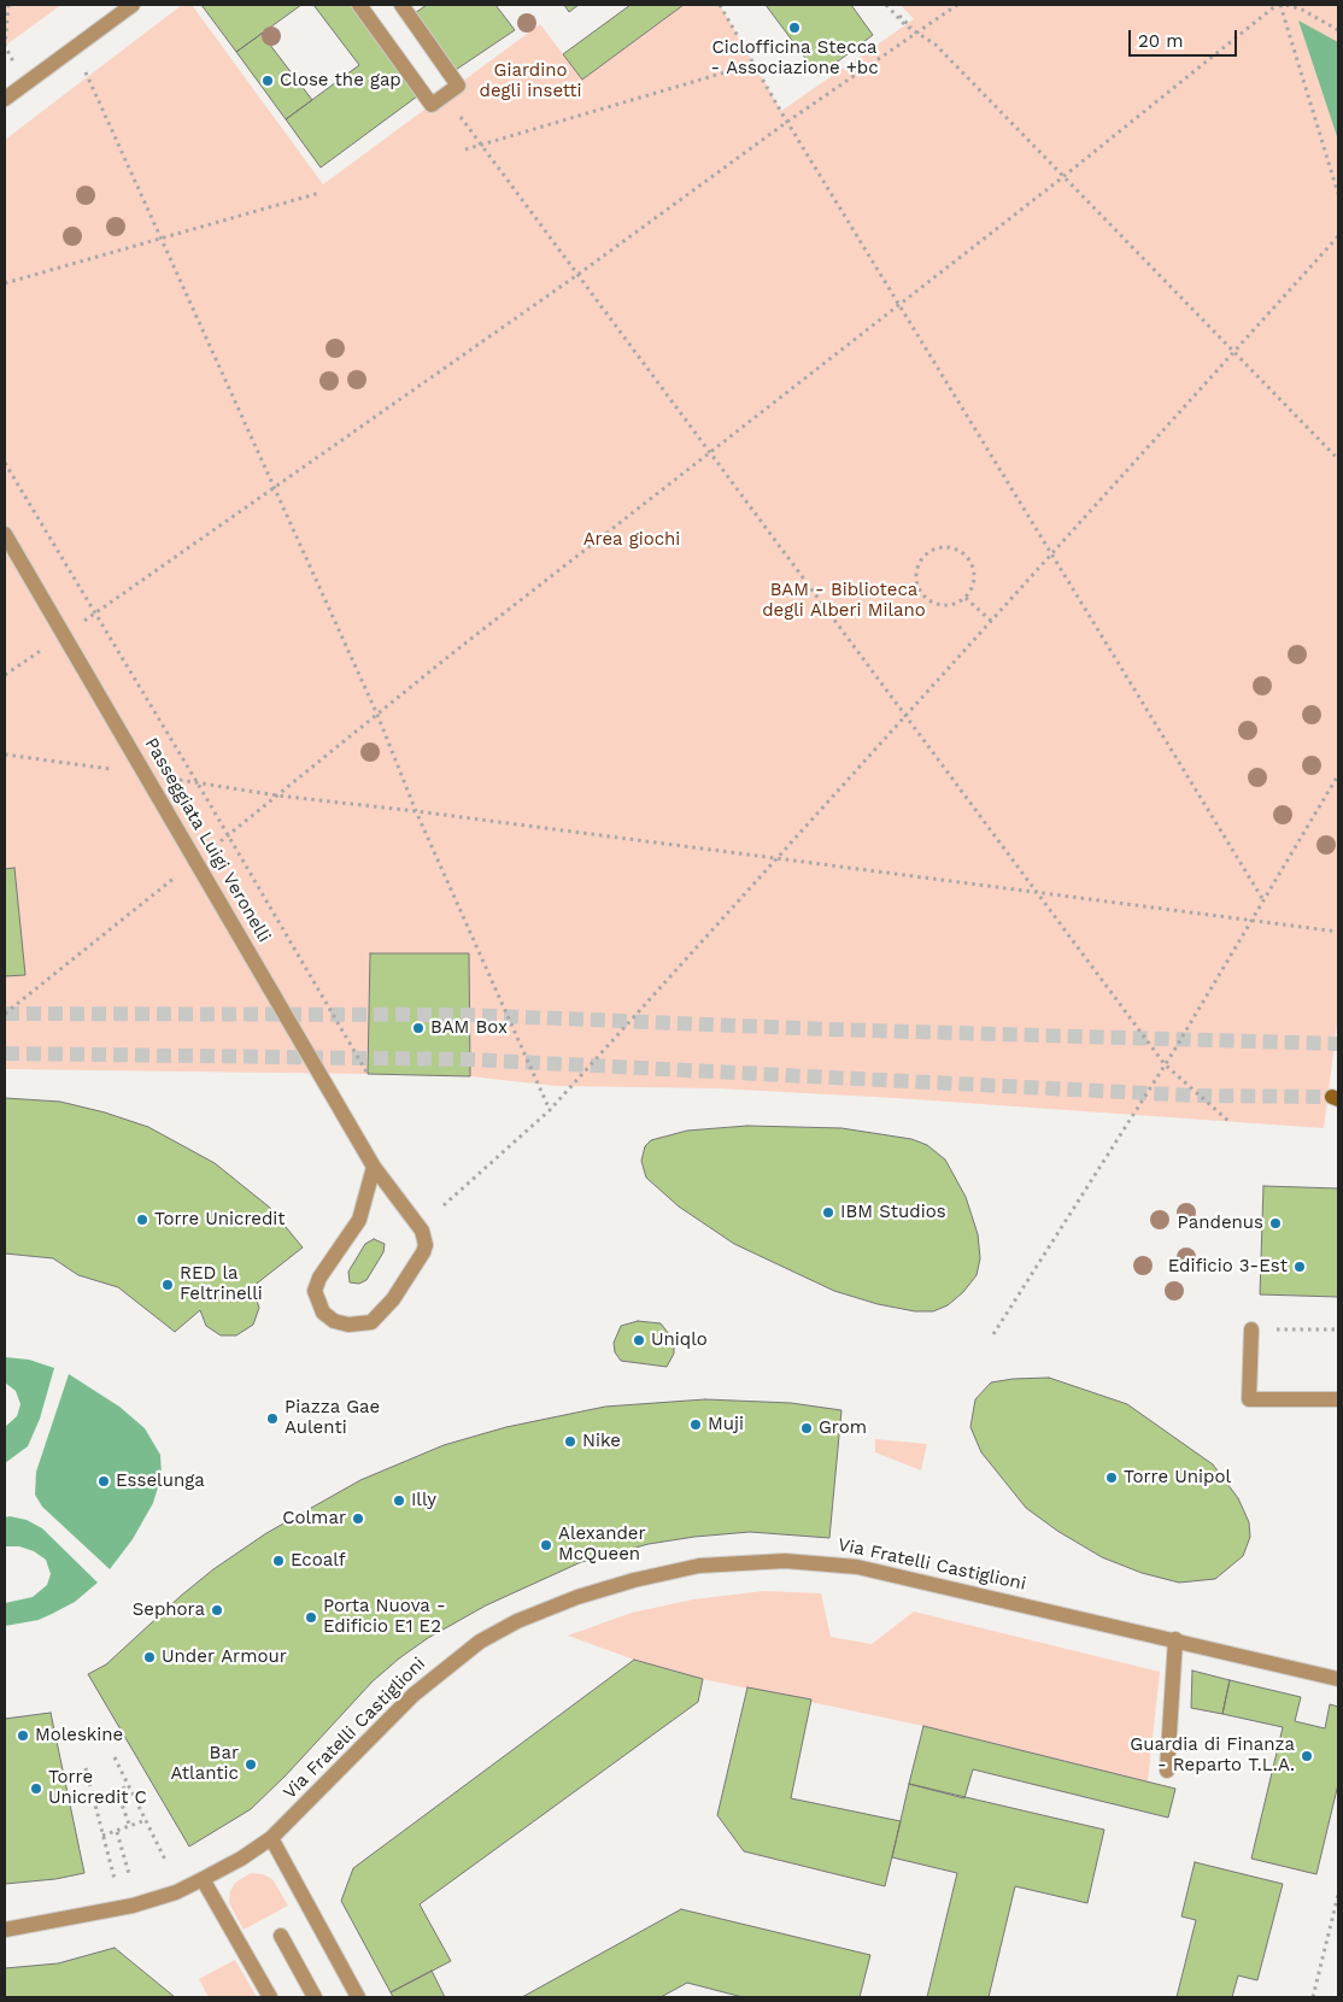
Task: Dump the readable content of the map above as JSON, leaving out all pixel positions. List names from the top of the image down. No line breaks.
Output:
{"streets":{"street":["Passeggiata Luigi Veronelli","Via Fratelli Castiglioni"]},"parks":["Giardino degli insetti","Area giochi","BAM - Biblioteca degli Alberi Milano"],"places":["Ciclofficina Stecca - Associazione +bc","Close the gap","BAM Box","IBM Studios","Torre Unicredit","Pandenus","Edificio 3-Est","RED la Feltrinelli","Uniqlo","Piazza Gae Aulenti","Muji","Grom","Nike","Torre Unipol","Esselunga","Illy","Colmar","Alexander McQueen","Ecoalf","Sephora","Porta Nuova - Edificio E1 E2","Under Armour","Moleskine","Guardia di Finanza - Reparto T.L.A.","Bar Atlantic","Torre Unicredit C"],"scale_bar":"20 m"}
